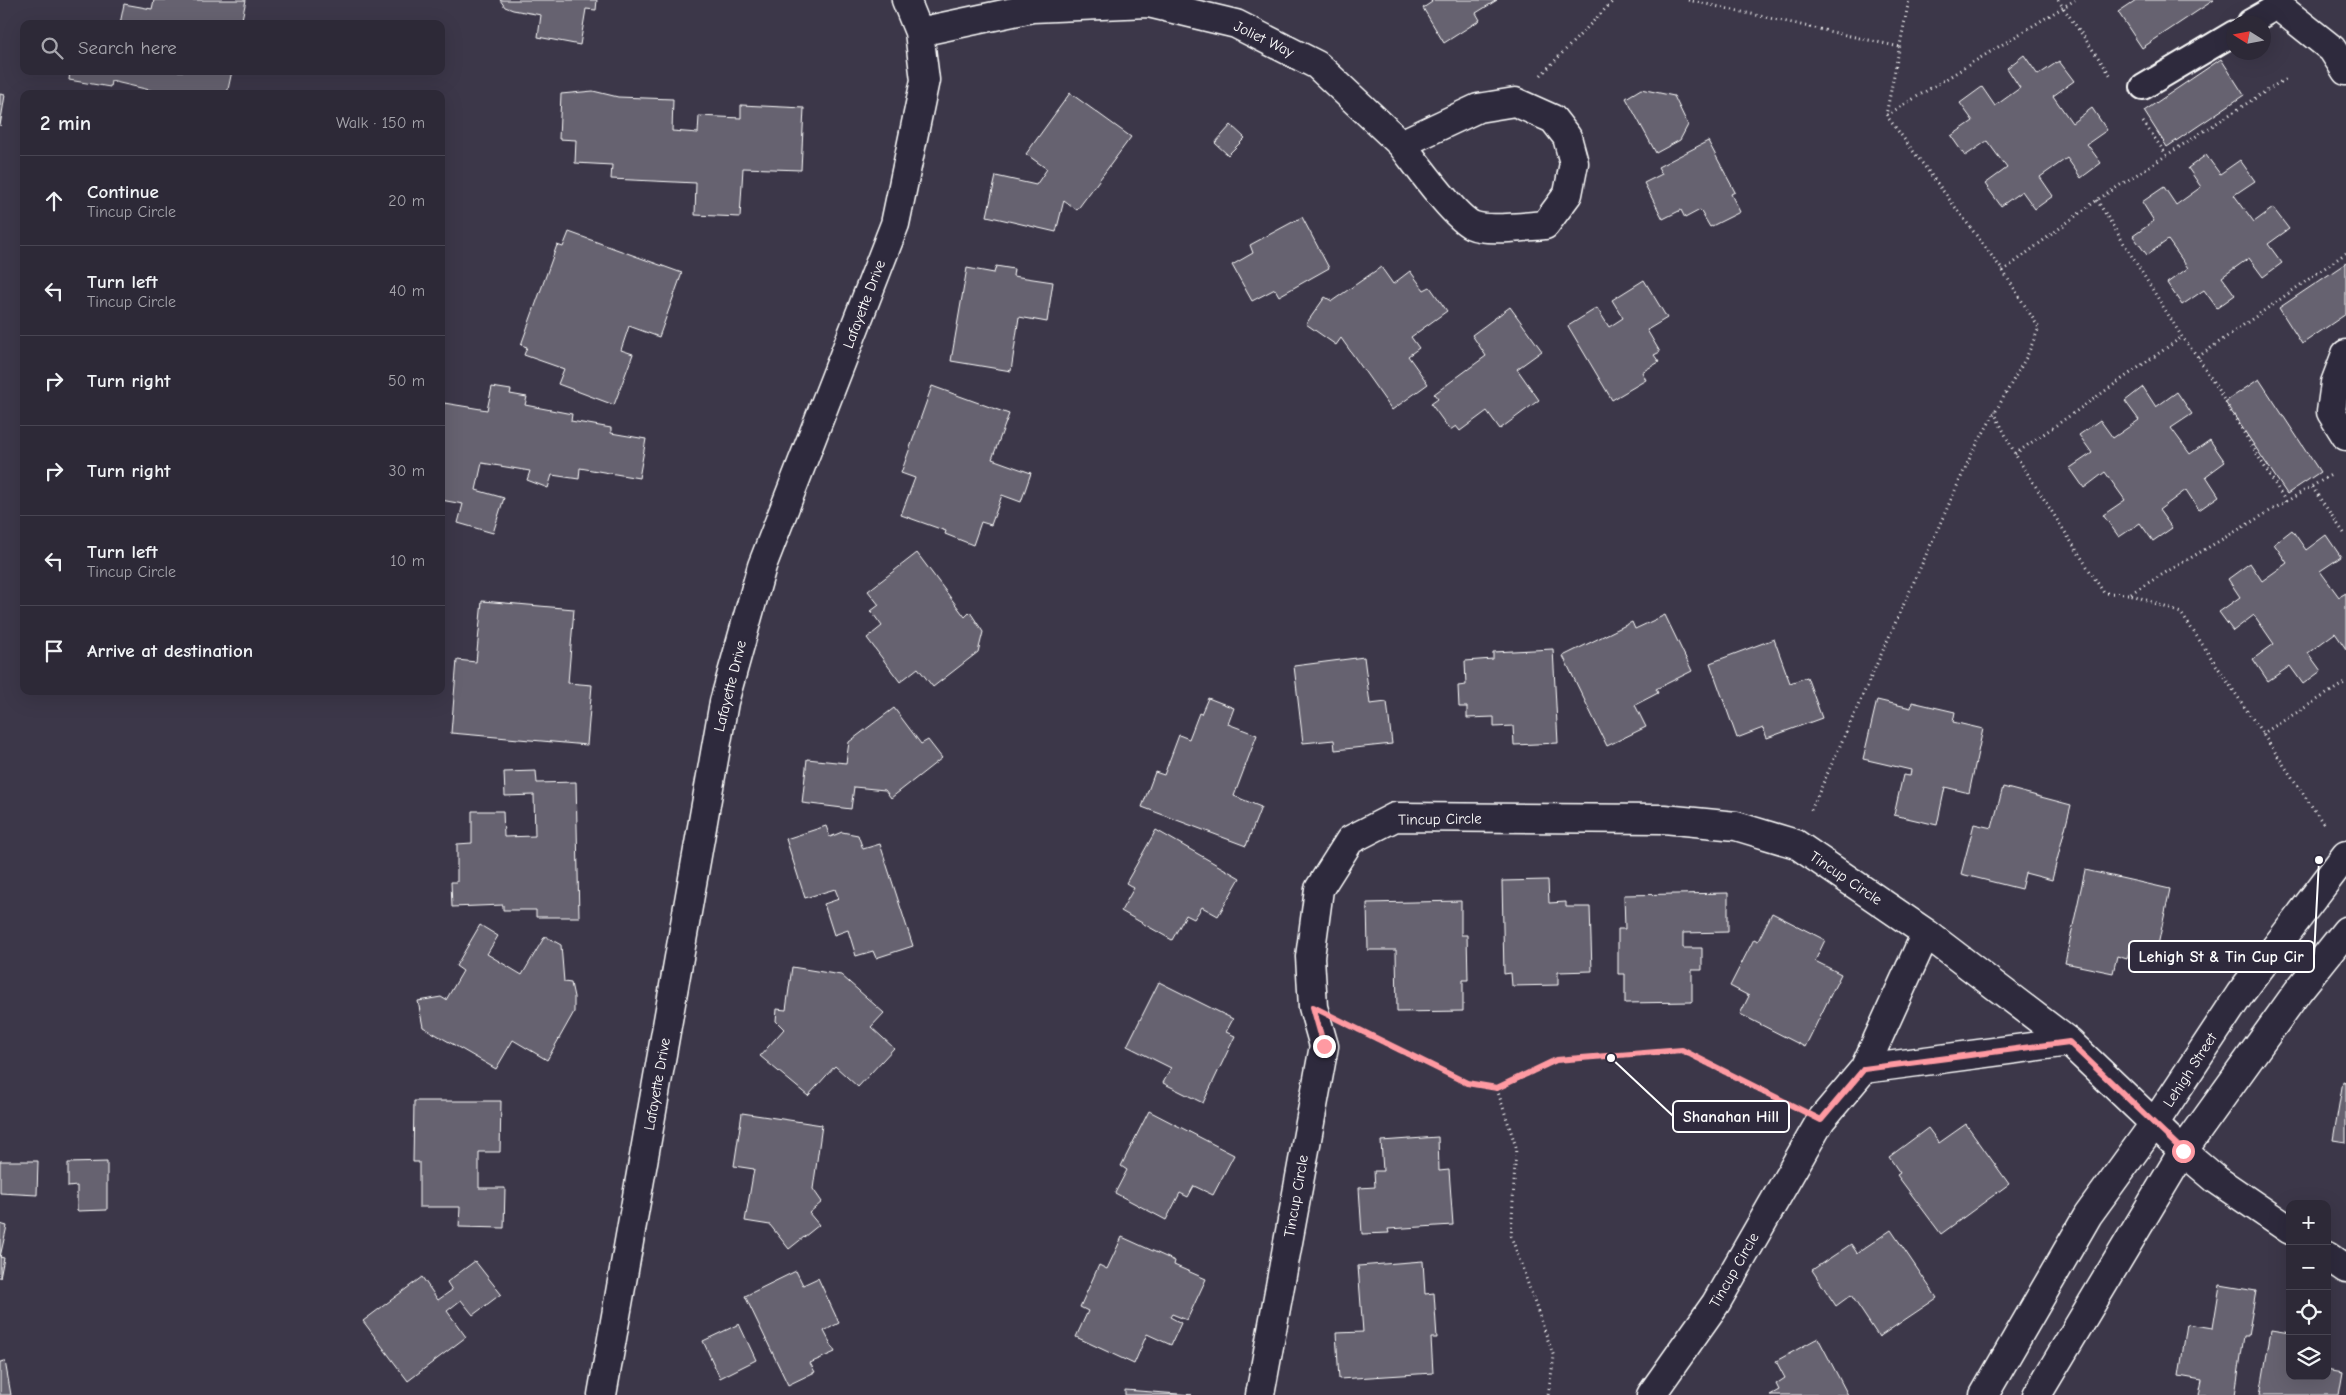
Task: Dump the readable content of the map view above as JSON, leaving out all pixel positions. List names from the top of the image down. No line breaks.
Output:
{"streets":{"street":["Joliet Way","Lafayette Drive","Tincup Circle","Lehigh Street"]},"crossings":[["Joliet Way","Lafayette Drive"],["Tincup Circle","Lehigh Street"]],"places":["Lehigh St & Tin Cup Cir","Shanahan Hill"],"north":"left","page":{"search":"Search here","heading":["2 min","Walk · 150 m"],"list":[["Continue","Tincup Circle","20 m"],["Turn left","Tincup Circle","40 m"],["Turn right","50 m"],["Turn right","30 m"],["Turn left","Tincup Circle","10 m"],"Arrive at destination"],"map_buttons":["+","−"]}}
